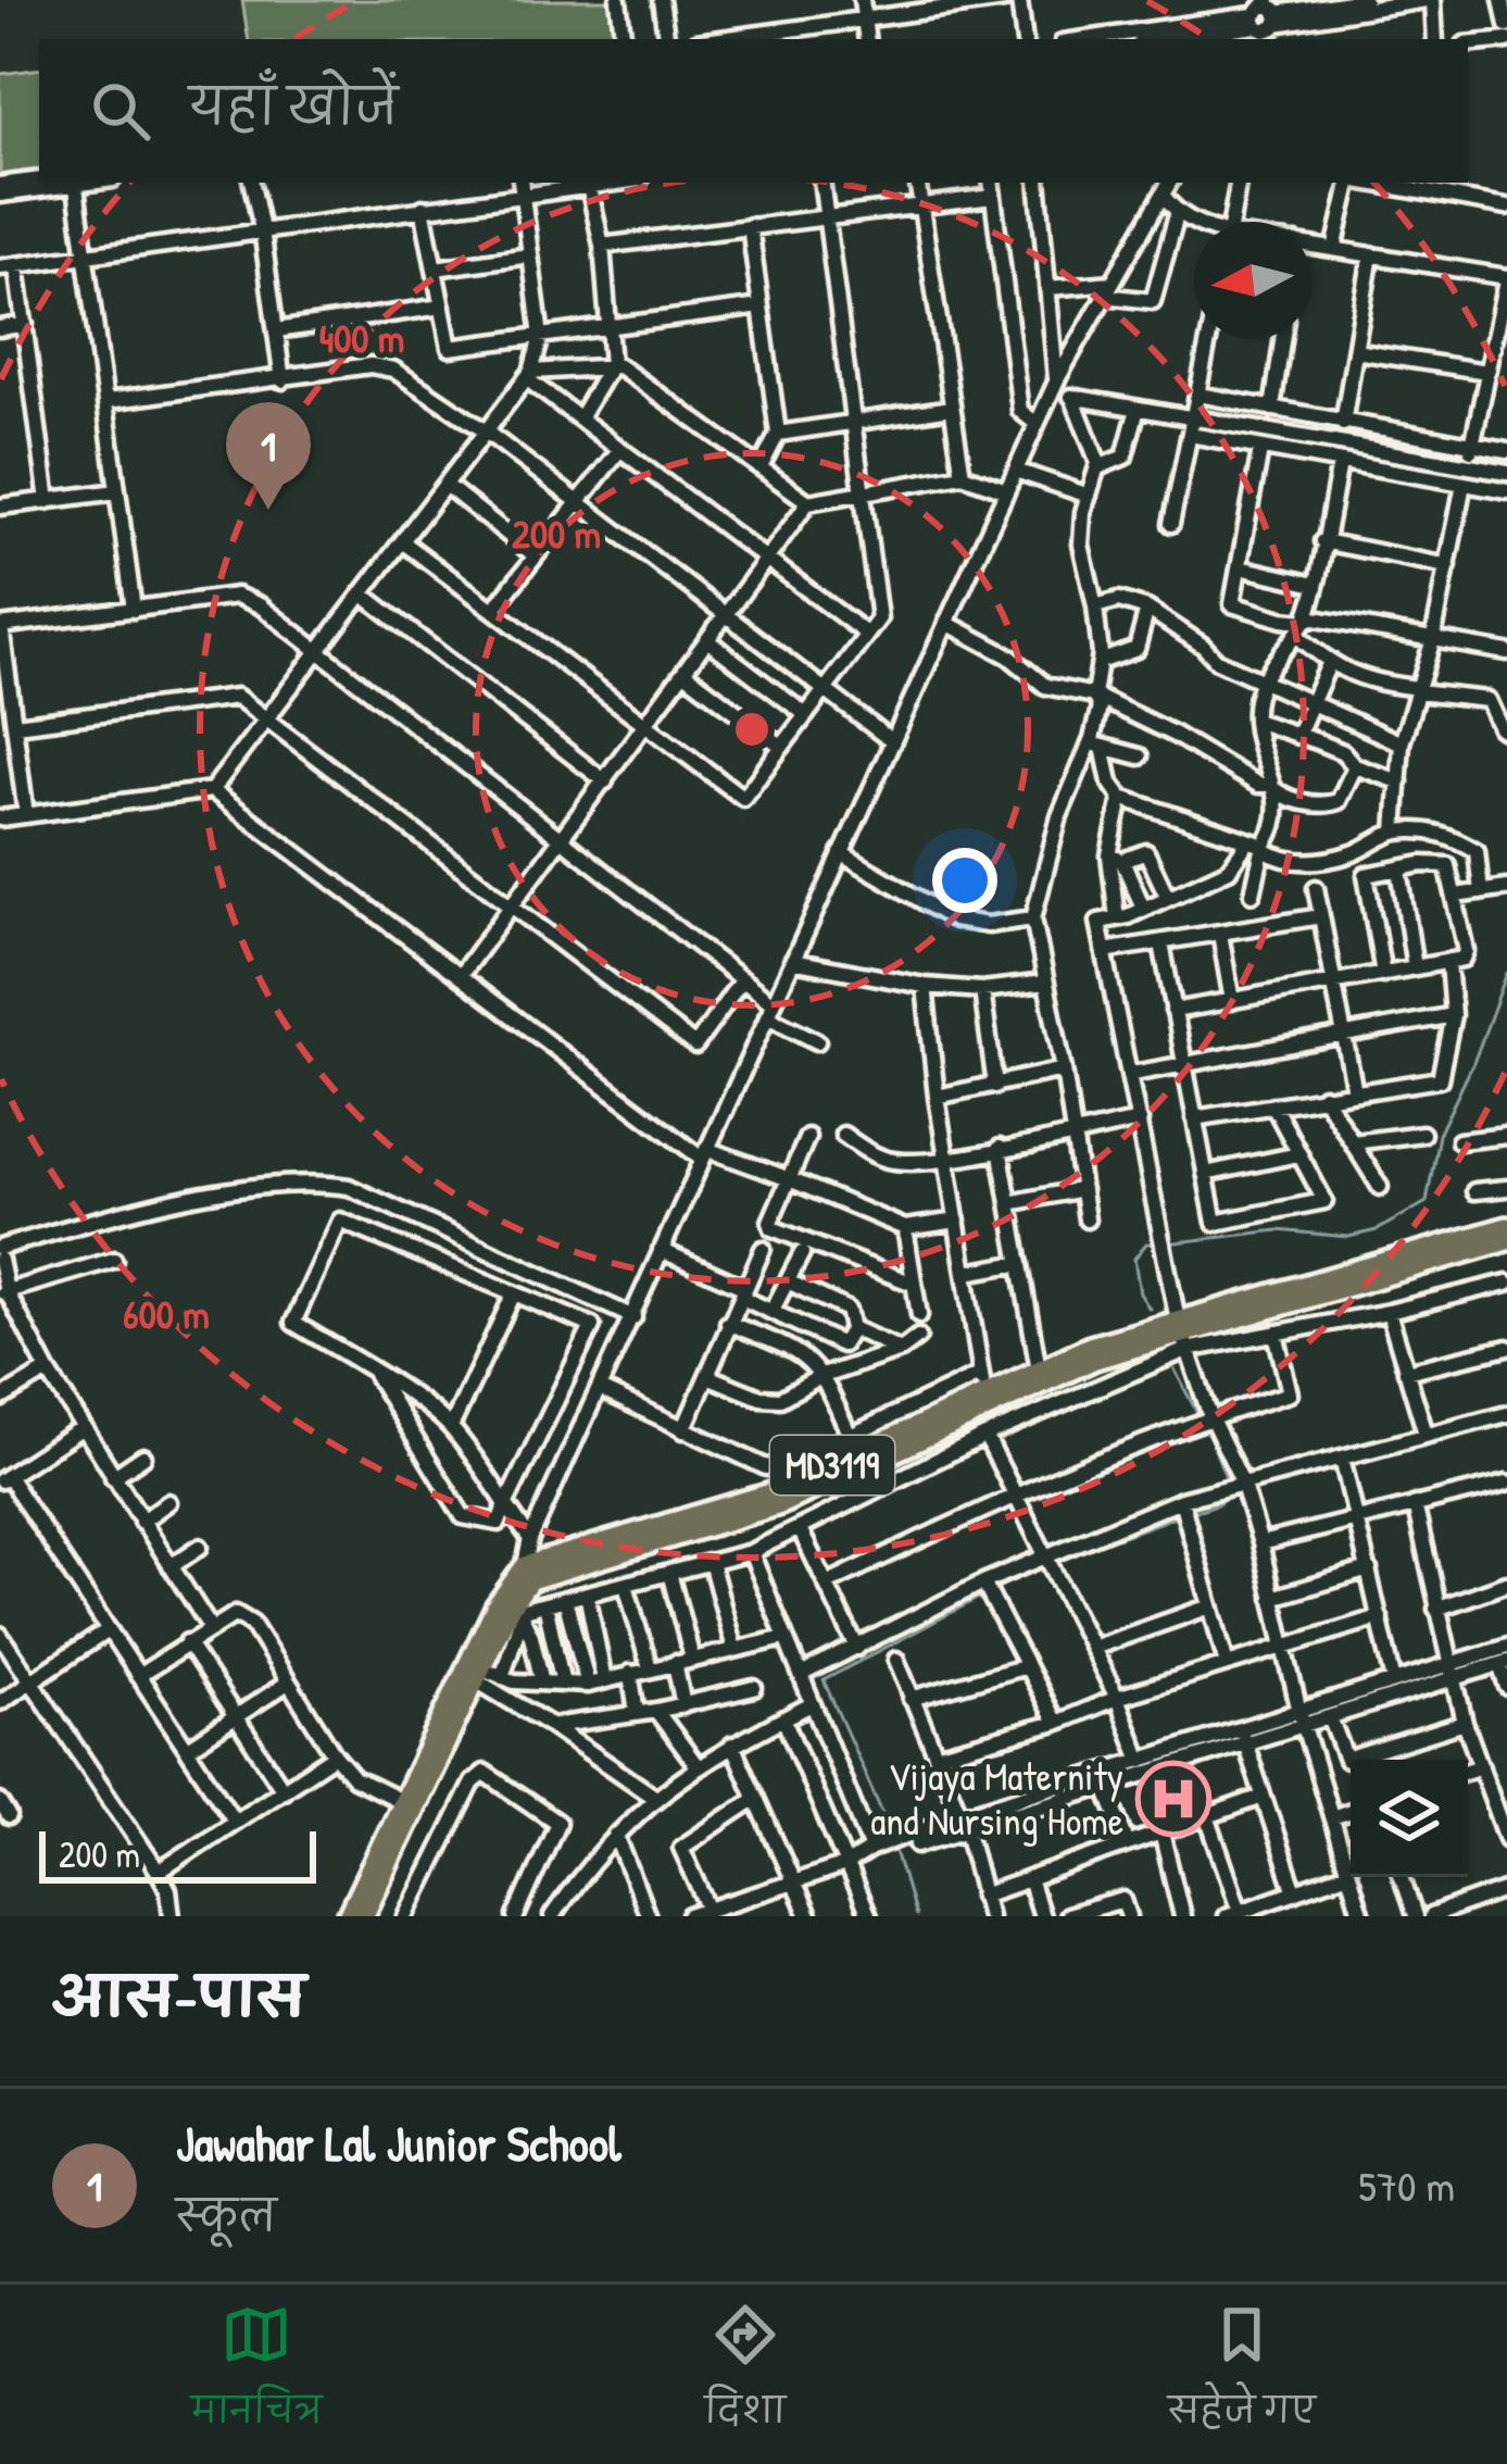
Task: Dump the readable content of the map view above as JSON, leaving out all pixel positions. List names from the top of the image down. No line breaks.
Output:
{"streets":{"main road":["MD3119"]},"places":{"hospital":["Vijaya Maternity and Nursing Home"]},"scale_bar":"200 m","north":"left","page":{"search":"यहाँ खोजें","pins":"1","scale":"200 m","heading":"आस-पास","list":[{"mark":"1","name":"Jawahar Lal Junior School","note":"स्कूल","value":"570 m"}],"nav":["मानचित्र","दिशा","सहेजे गए"]},"rings":["400 m","200 m","600 m"]}
